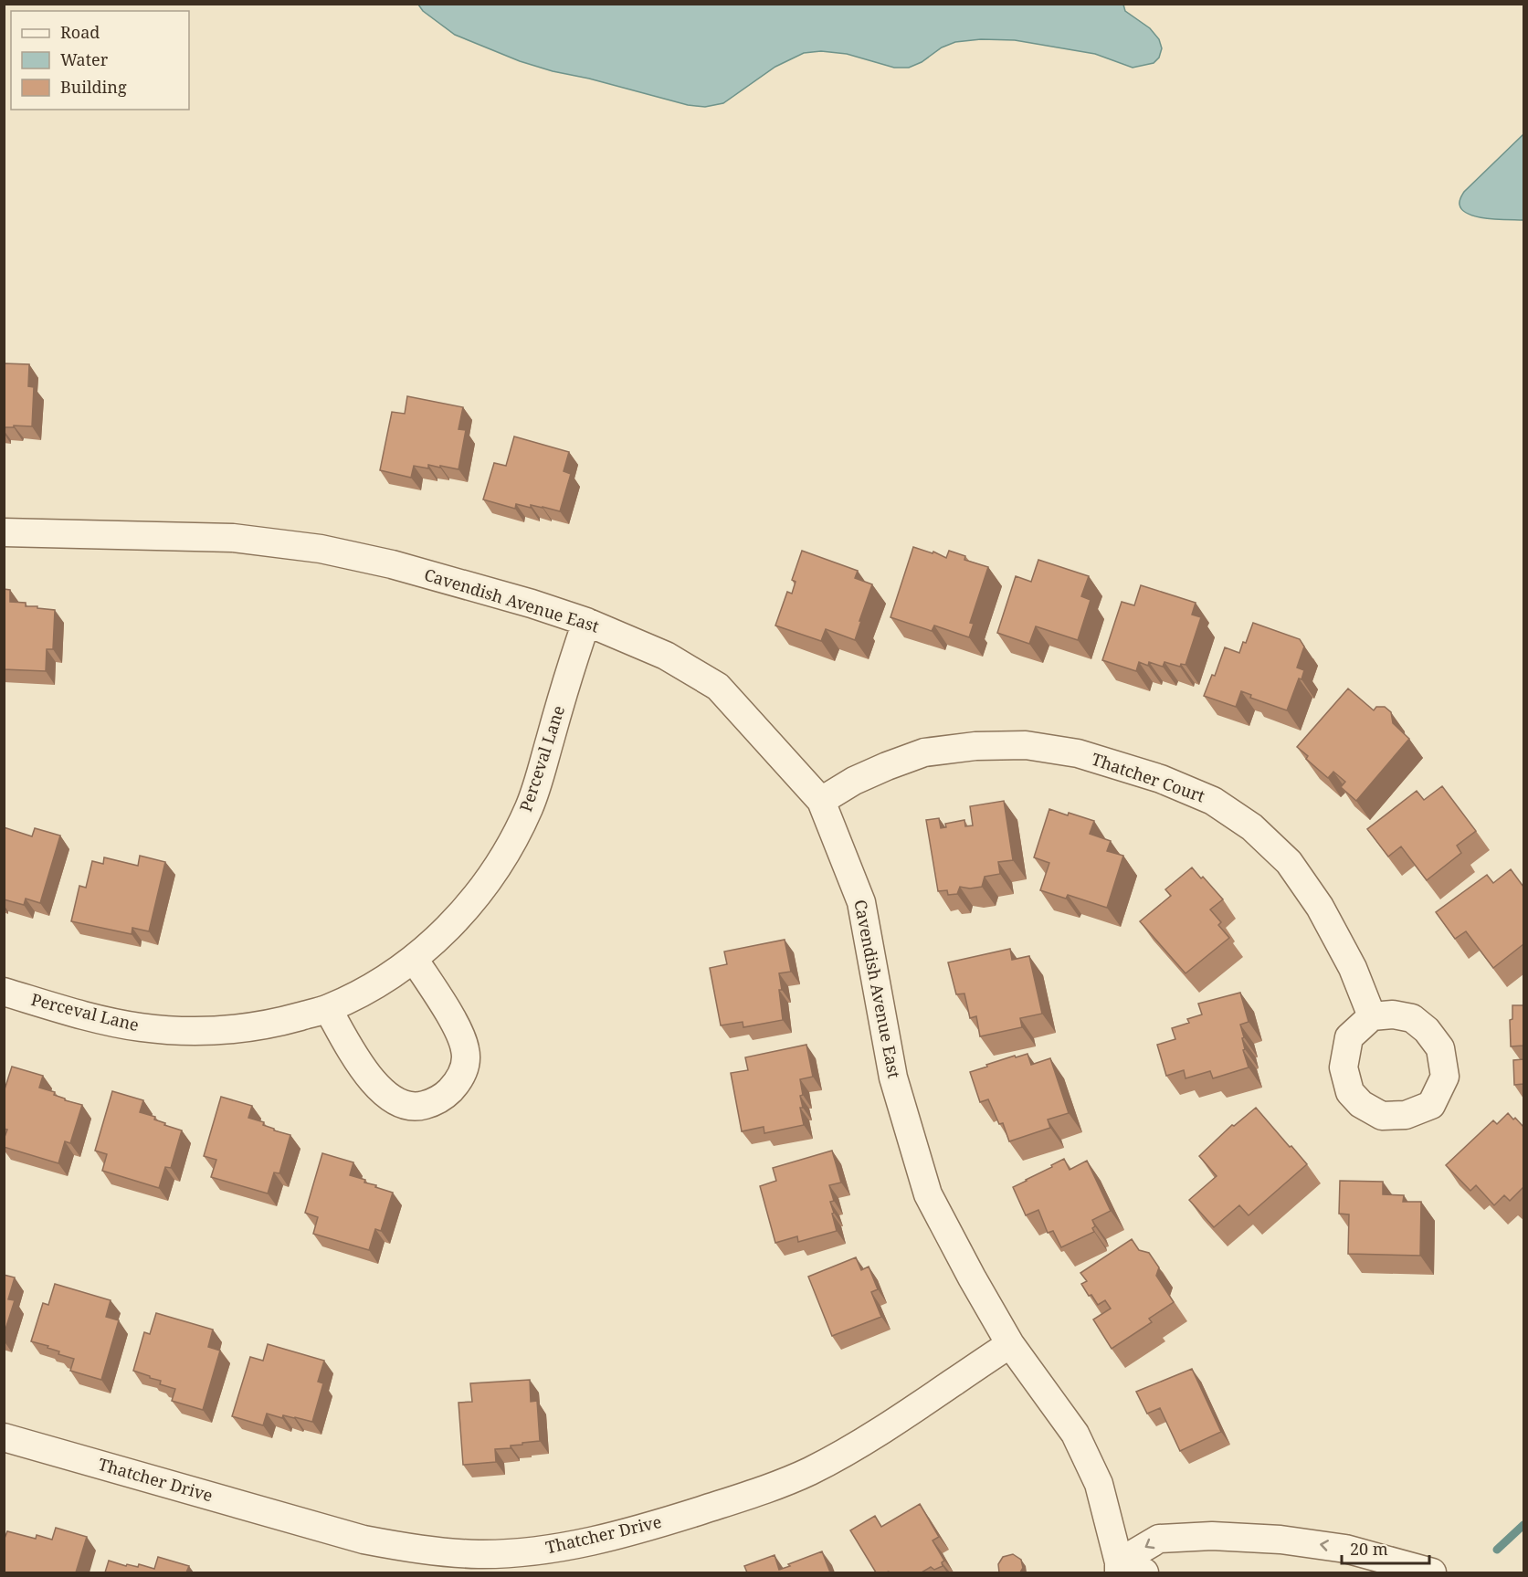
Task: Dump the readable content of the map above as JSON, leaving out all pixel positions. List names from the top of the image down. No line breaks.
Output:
{"streets":{"street":["Cavendish Avenue East","Perceval Lane","Thatcher Court","Thatcher Drive"]},"crossings":[["Cavendish Avenue East","Perceval Lane"],["Cavendish Avenue East","Thatcher Court"],["Cavendish Avenue East","Thatcher Drive"]],"legend":["Road","Water","Building"],"scale_bar":"20 m"}
